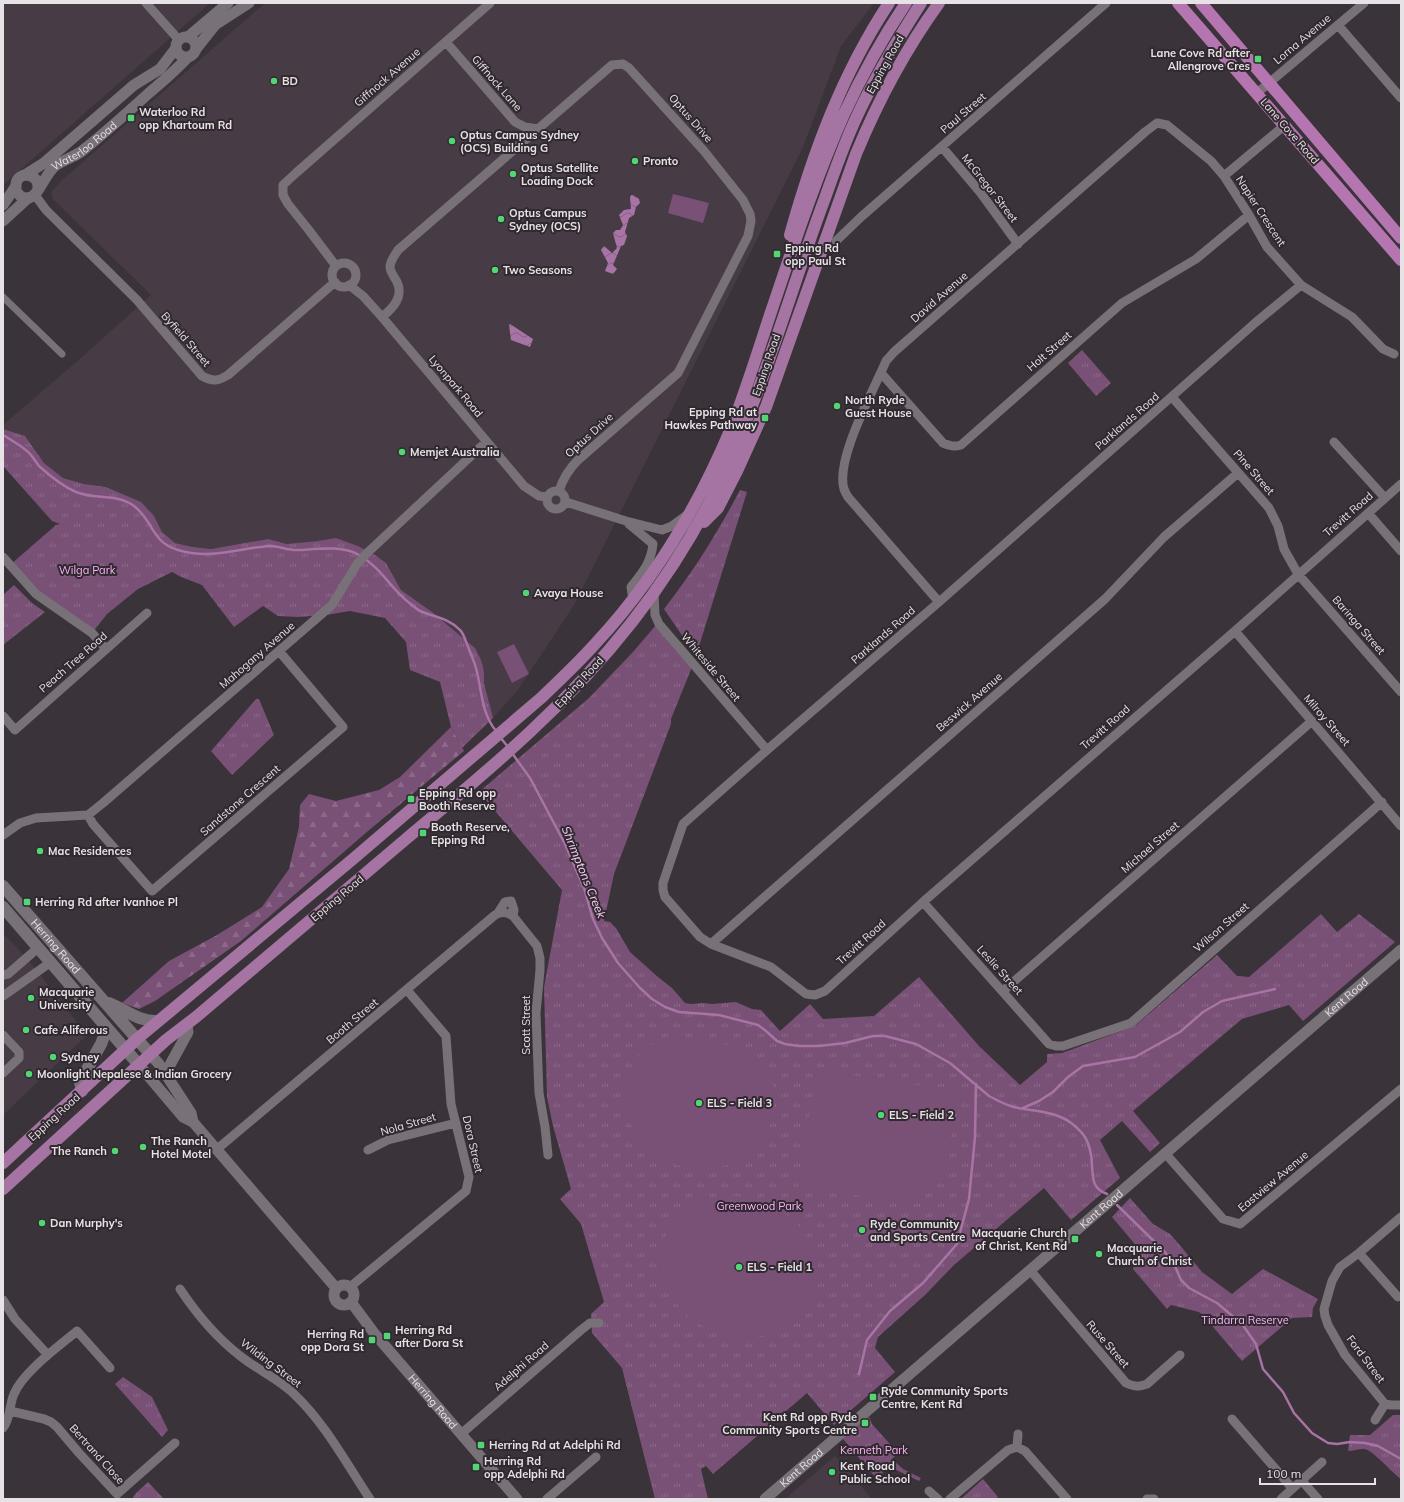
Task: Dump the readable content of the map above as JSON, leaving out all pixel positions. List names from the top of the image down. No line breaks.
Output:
{"streets":{"highway":["Lane Cove Road"],"main road":["Epping Road","Herring Road"],"street":["Lorna Avenue","Giffnock Avenue","Giffnock Lane","Paul Street","Optus Drive","Waterloo Road","McGregor Street","Napier Crescent","David Avenue","Byfield Street","Holt Street","Lyonpark Road","Parklands Road","Pine Street","Trevitt Road","Baringa Street","Mahogany Avenue","Peach Tree Road","Whiteside Street","Beswick Avenue","Milroy Street","Sandstone Crescent","Michael Street","Wilson Street","Leslie Street","Kent Road","Booth Street","Scott Street","Nola Street","Dora Street","Eastview Avenue","Ruse Street","Ford Street","Wilding Street","Adelphi Road","Bertrand Close"]},"crossings":[["Lorna Avenue","Lane Cove Road"],["Epping Road","Whiteside Street"],["Epping Road","Herring Road"],["Giffnock Avenue","Giffnock Lane"],["Giffnock Avenue","Byfield Street"],["Giffnock Avenue","Lyonpark Road"],["Giffnock Lane","Optus Drive"],["Paul Street","McGregor Street"],["Optus Drive","Lyonpark Road"],["Lane Cove Road","Napier Crescent"],["Waterloo Road","Byfield Street"],["McGregor Street","David Avenue"],["Napier Crescent","David Avenue"],["Napier Crescent","Holt Street"],["Napier Crescent","Parklands Road"],["David Avenue","Holt Street"],["David Avenue","Parklands Road"],["Byfield Street","Lyonpark Road"],["Lyonpark Road","Mahogany Avenue"],["Parklands Road","Pine Street"],["Parklands Road","Trevitt Road"],["Parklands Road","Whiteside Street"],["Parklands Road","Beswick Avenue"],["Pine Street","Trevitt Road"],["Pine Street","Baringa Street"],["Pine Street","Beswick Avenue"],["Trevitt Road","Baringa Street"],["Trevitt Road","Milroy Street"],["Trevitt Road","Leslie Street"],["Mahogany Avenue","Sandstone Crescent"],["Milroy Street","Michael Street"],["Milroy Street","Wilson Street"],["Michael Street","Leslie Street"],["Wilson Street","Leslie Street"],["Herring Road","Booth Street"],["Herring Road","Dora Street"],["Herring Road","Adelphi Road"],["Kent Road","Eastview Avenue"],["Kent Road","Ruse Street"],["Booth Street","Scott Street"],["Booth Street","Dora Street"],["Nola Street","Dora Street"]],"water":["Shrimptons Creek"],"parks":["Wilga Park","Greenwood Park","Tindarra Reserve","Kenneth Park"],"places":{"transit":["Lane Cove Rd after Allengrove Cres","Waterloo Rd opp Khartoum Rd","Epping Rd opp Paul St","Epping Rd at Hawkes Pathway","Epping Rd opp Booth Reserve","Booth Reserve, Epping Rd","Herring Rd after Ivanhoe Pl","Macquarie Church of Christ, Kent Rd","Herring Rd after Dora St","Herring Rd opp Dora St","Ryde Community Sports Centre, Kent Rd","Kent Rd opp Ryde Community Sports Centre","Herring Rd at Adelphi Rd","Herring Rd opp Adelphi Rd"],"other":["BD","Optus Campus Sydney (OCS) Building G","Pronto","Optus Satellite Loading Dock","Optus Campus Sydney (OCS)","Two Seasons","North Ryde Guest House","Memjet Australia","Avaya House","Mac Residences","Macquarie University","Cafe Aliferous","Sydney","Moonlight Nepalese & Indian Grocery","ELS - Field 3","ELS - Field 2","The Ranch Hotel Motel","The Ranch","Dan Murphy's","Ryde Community and Sports Centre","Macquarie Church of Christ","ELS - Field 1","Kent Road Public School"]},"scale_bar":"100 m"}
